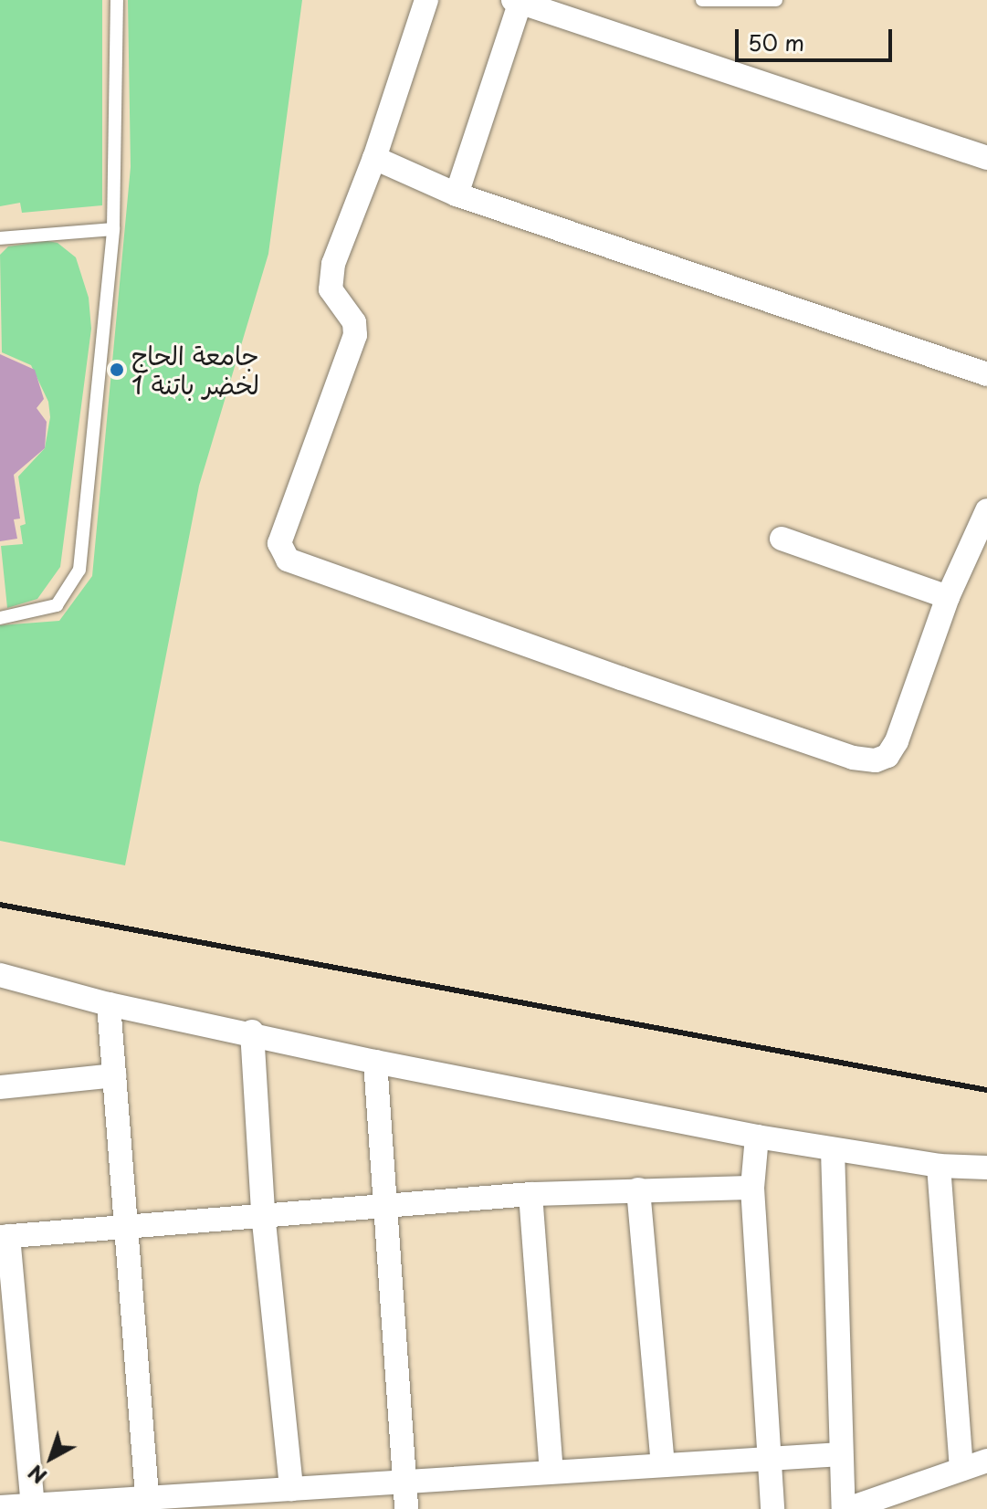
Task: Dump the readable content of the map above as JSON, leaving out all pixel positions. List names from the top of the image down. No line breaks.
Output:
{"places":["جامعة الحاج لخضر باتنة 1"],"scale_bar":"50 m","north":"bottom left"}
